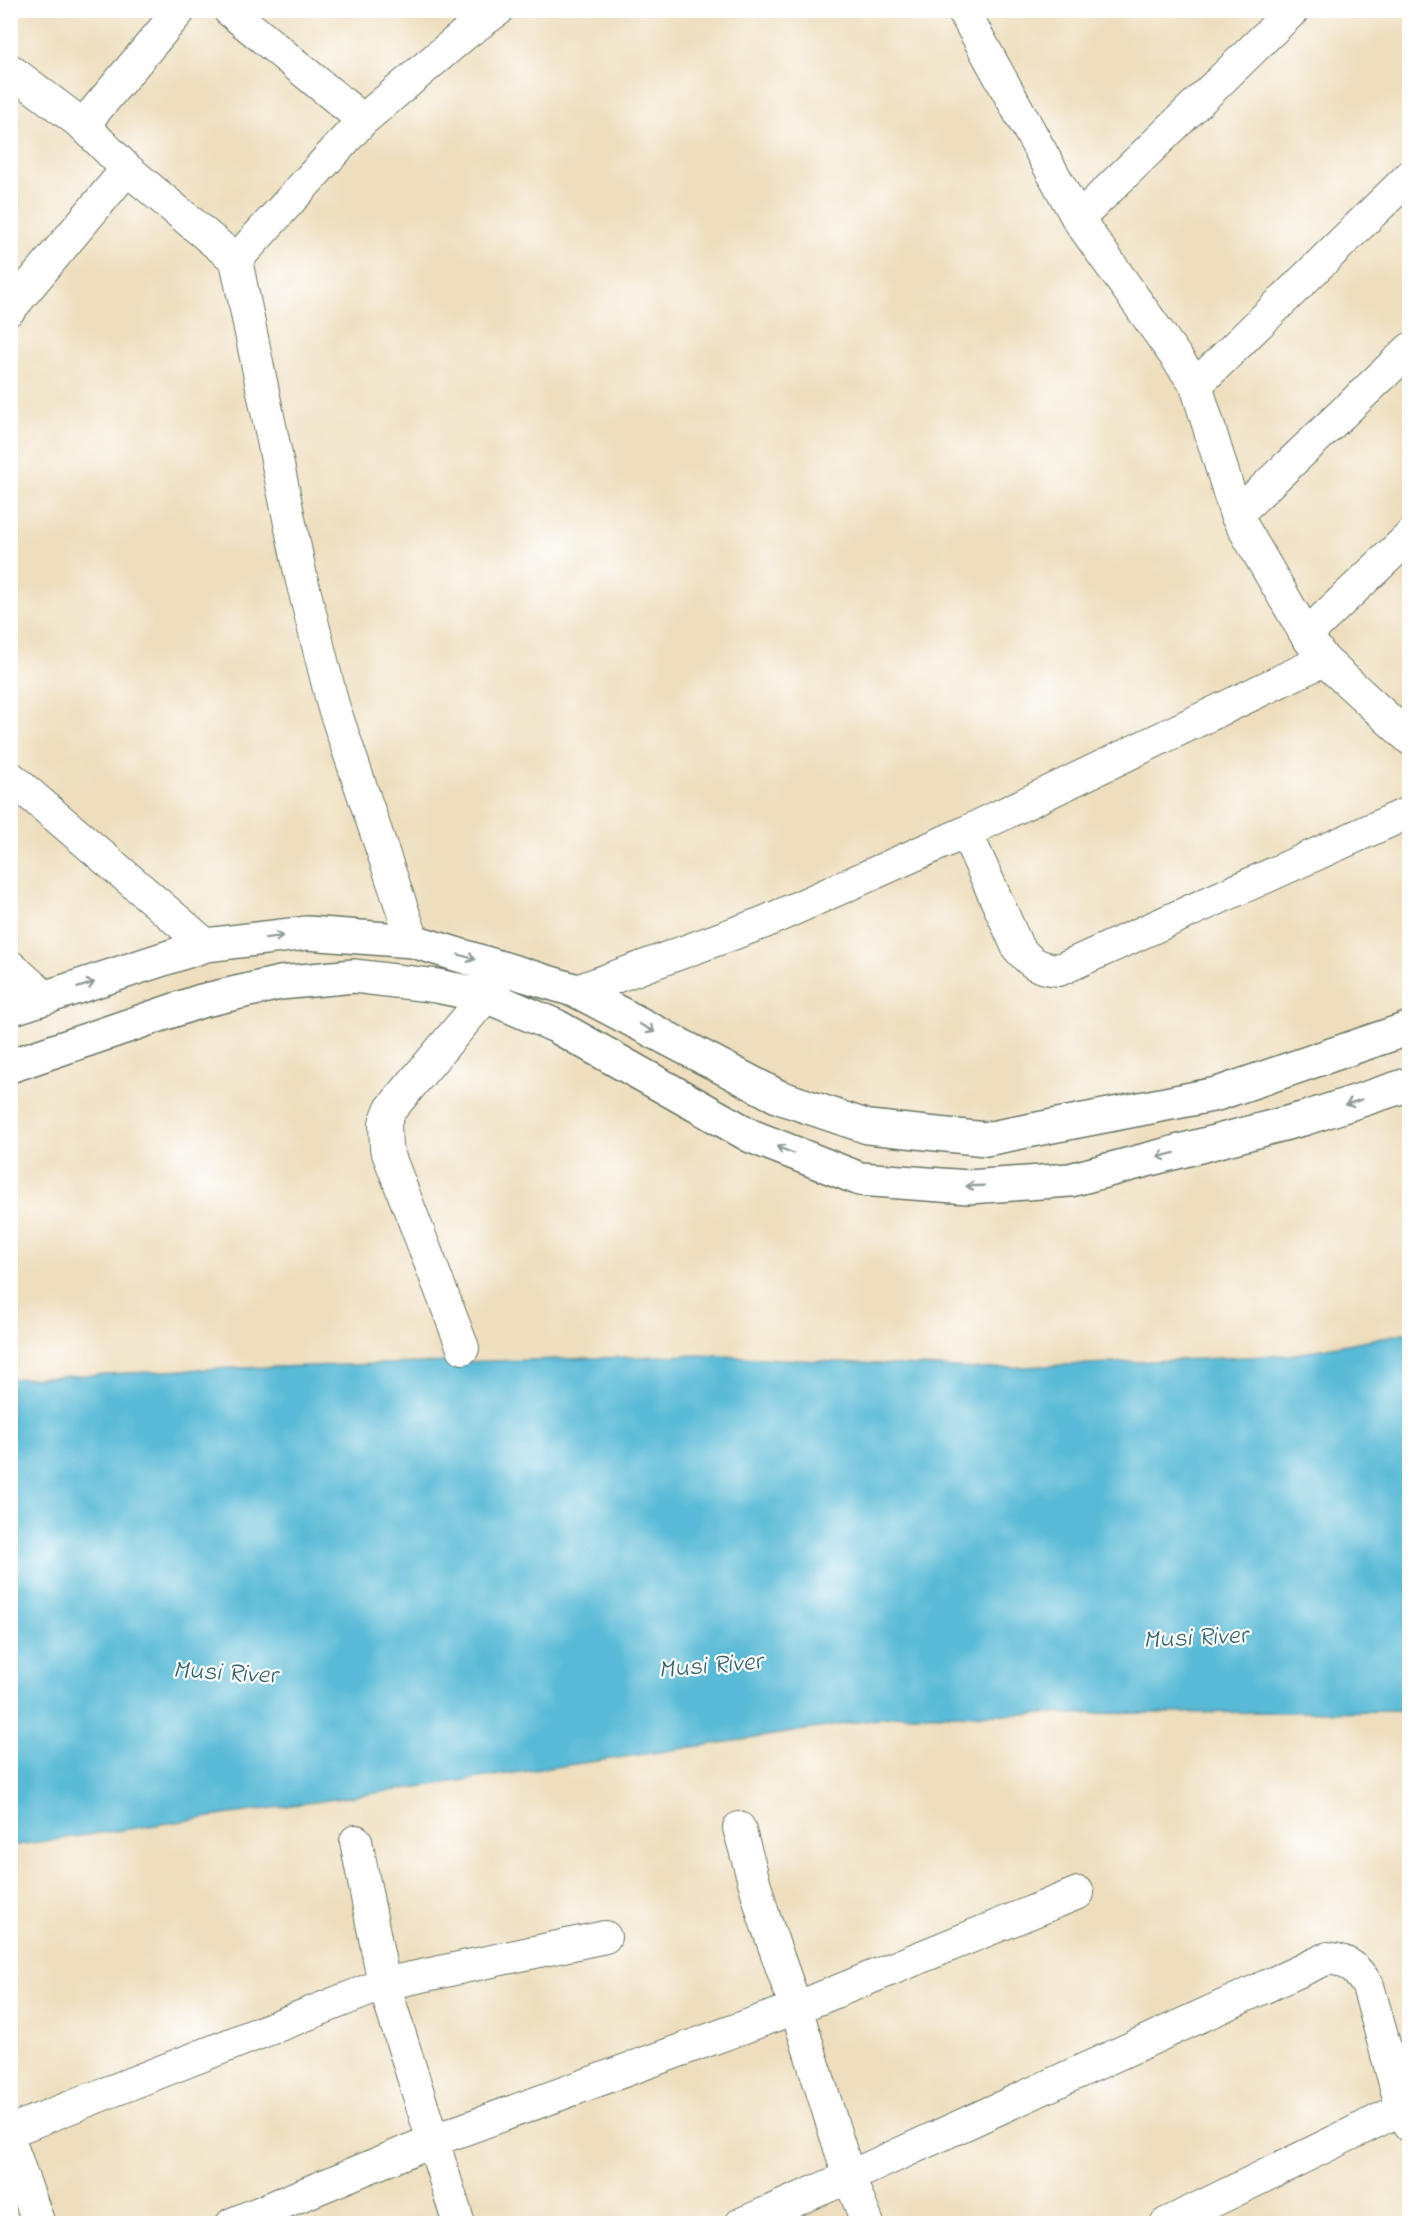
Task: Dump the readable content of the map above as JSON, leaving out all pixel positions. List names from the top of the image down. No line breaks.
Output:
{"water":["Musi River"]}
